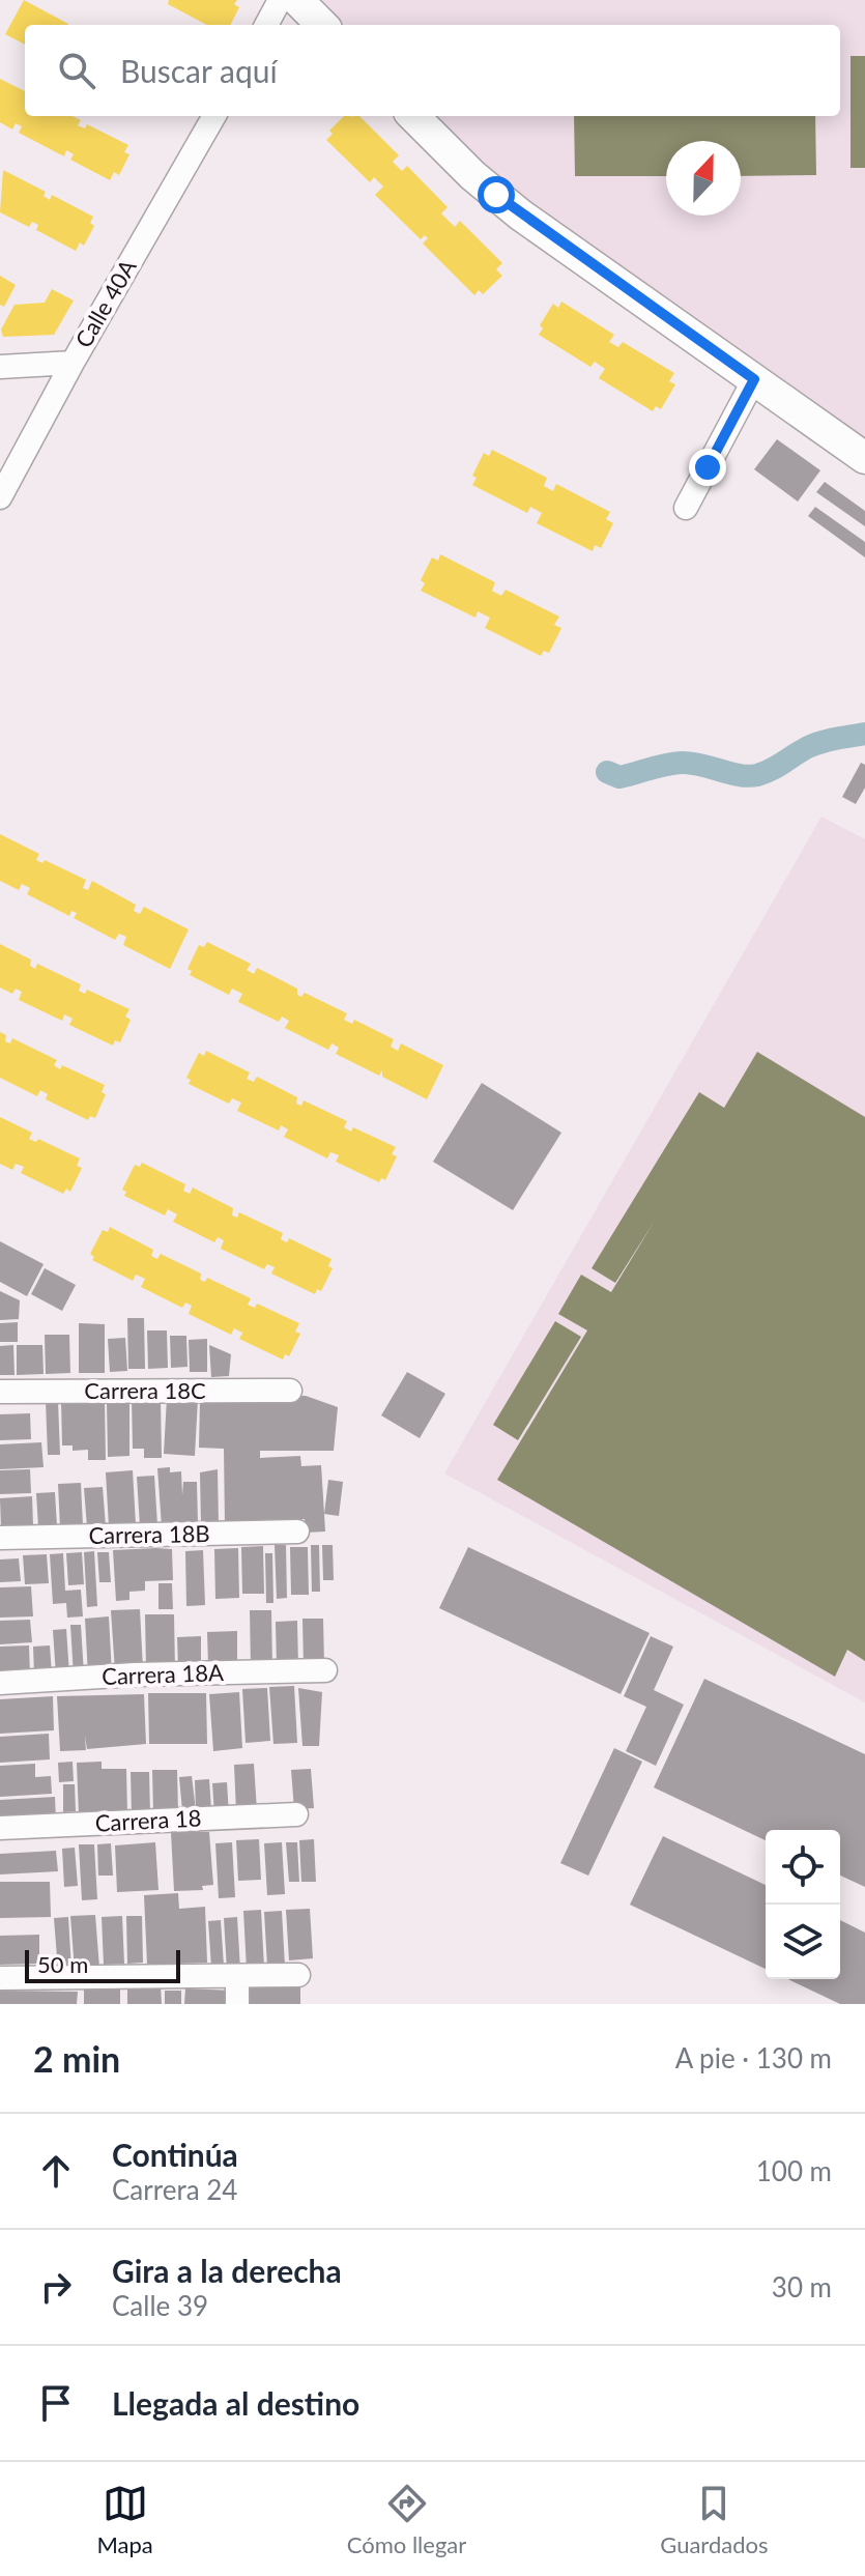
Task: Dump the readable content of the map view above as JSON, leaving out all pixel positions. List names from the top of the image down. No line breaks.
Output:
{"streets":{"street":["Calle 40A","Carrera 18C","Carrera 18B","Carrera 18A","Carrera 18"]},"scale_bar":"50 m","north":"top","page":{"search":"Buscar aquí","scale":"50 m","heading":["2 min","A pie · 130 m"],"list":[["Continúa","Carrera 24","100 m"],["Gira a la derecha","Calle 39","30 m"],"Llegada al destino"],"nav":["Mapa","Cómo llegar","Guardados"]}}
